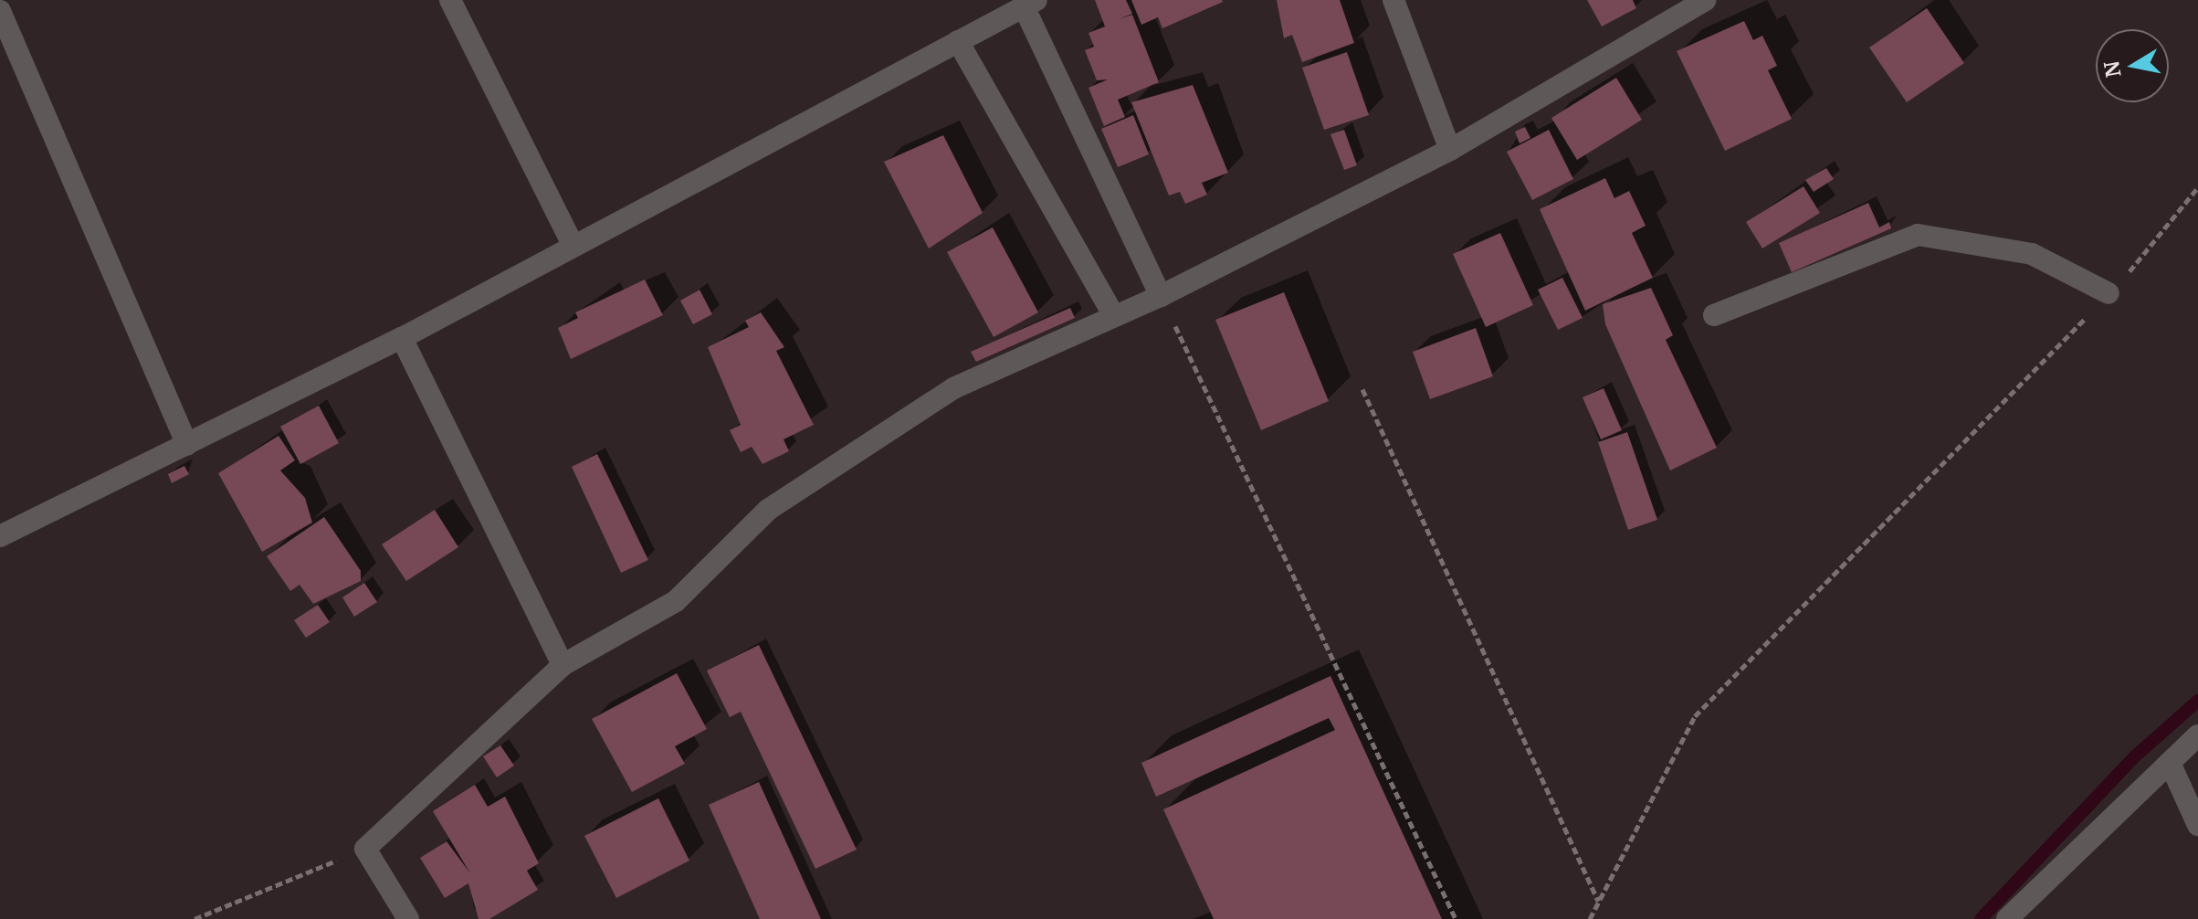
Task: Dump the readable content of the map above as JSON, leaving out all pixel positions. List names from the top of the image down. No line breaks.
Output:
{"north":"left"}
